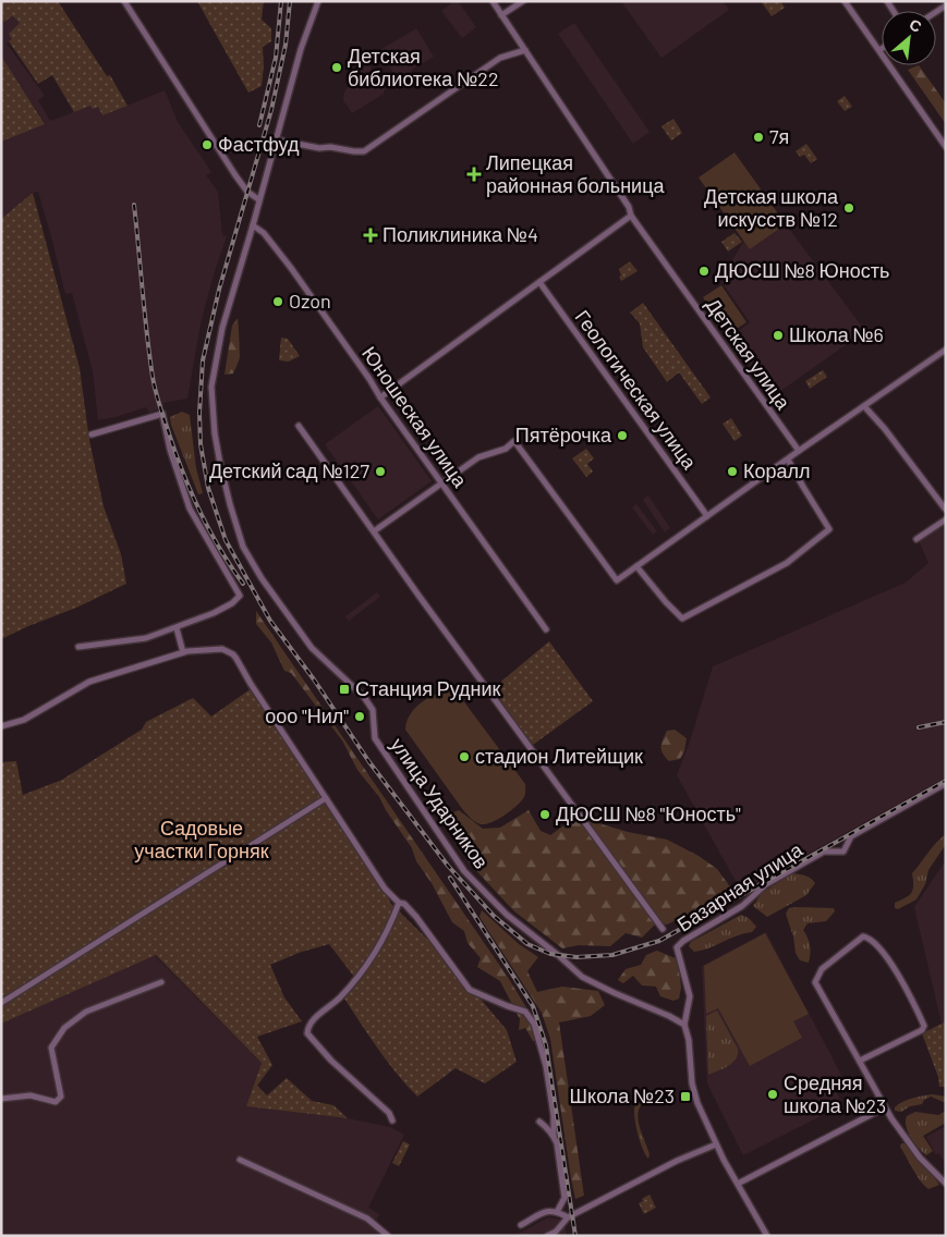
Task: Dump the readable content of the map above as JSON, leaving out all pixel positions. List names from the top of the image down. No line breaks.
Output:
{"streets":{"street":["Детская улица","Геологическая улица","Юношеская улица","улица Ударников","Базарная улица"]},"crossings":[["Юношеская улица","улица Ударников"],["улица Ударников","Базарная улица"]],"parks":["Садовые участки Горняк"],"places":{"other":["Детская библиотека №22","7я","Фастфуд","Детская школа искусств №12","ДЮСШ №8 Юность","Ozon","Школа №6","Пятёрочка","Детский сад №127","Коралл","ооо \"Нил\"","стадион Литейщик","ДЮСШ №8 \"Юность\"","Средняя школа №23"],"health":["Липецкая районная больница","Поликлиника №4"],"transit":["Станция Рудник","Школа №23"]},"north":"top right"}
